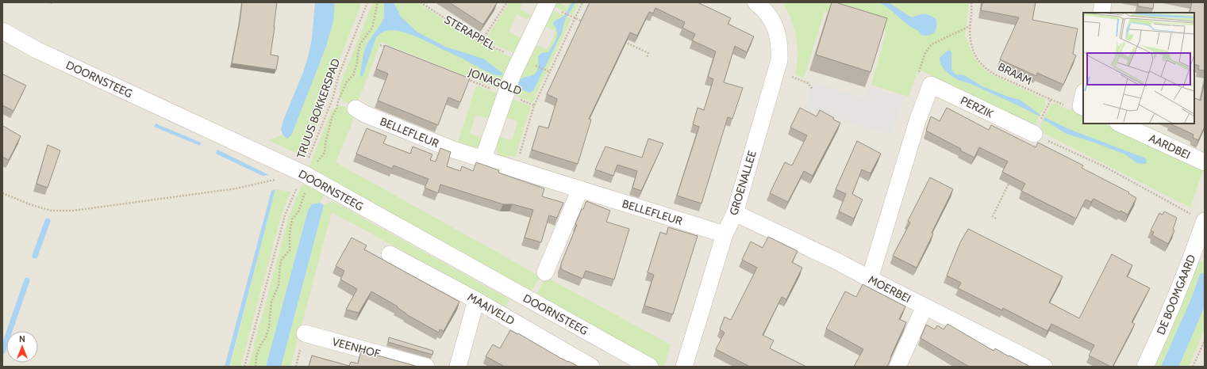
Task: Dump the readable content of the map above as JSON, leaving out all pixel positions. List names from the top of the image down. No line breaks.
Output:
{"streets":{"street":["DOORNSTEEG","PERZIK","BELLEFLEUR","AARDBEI","GROENALLEE","MOERBEI","DE BOOMGAARD","MAAIVELD","VEENHOF"],"path":["STERAPPEL","BRAAM","JONAGOLD","TRUUS BOKKERSPAD"]},"crossings":[["DOORNSTEEG","TRUUS BOKKERSPAD"],["BELLEFLEUR","GROENALLEE"],["GROENALLEE","MOERBEI"]],"north":"top"}
